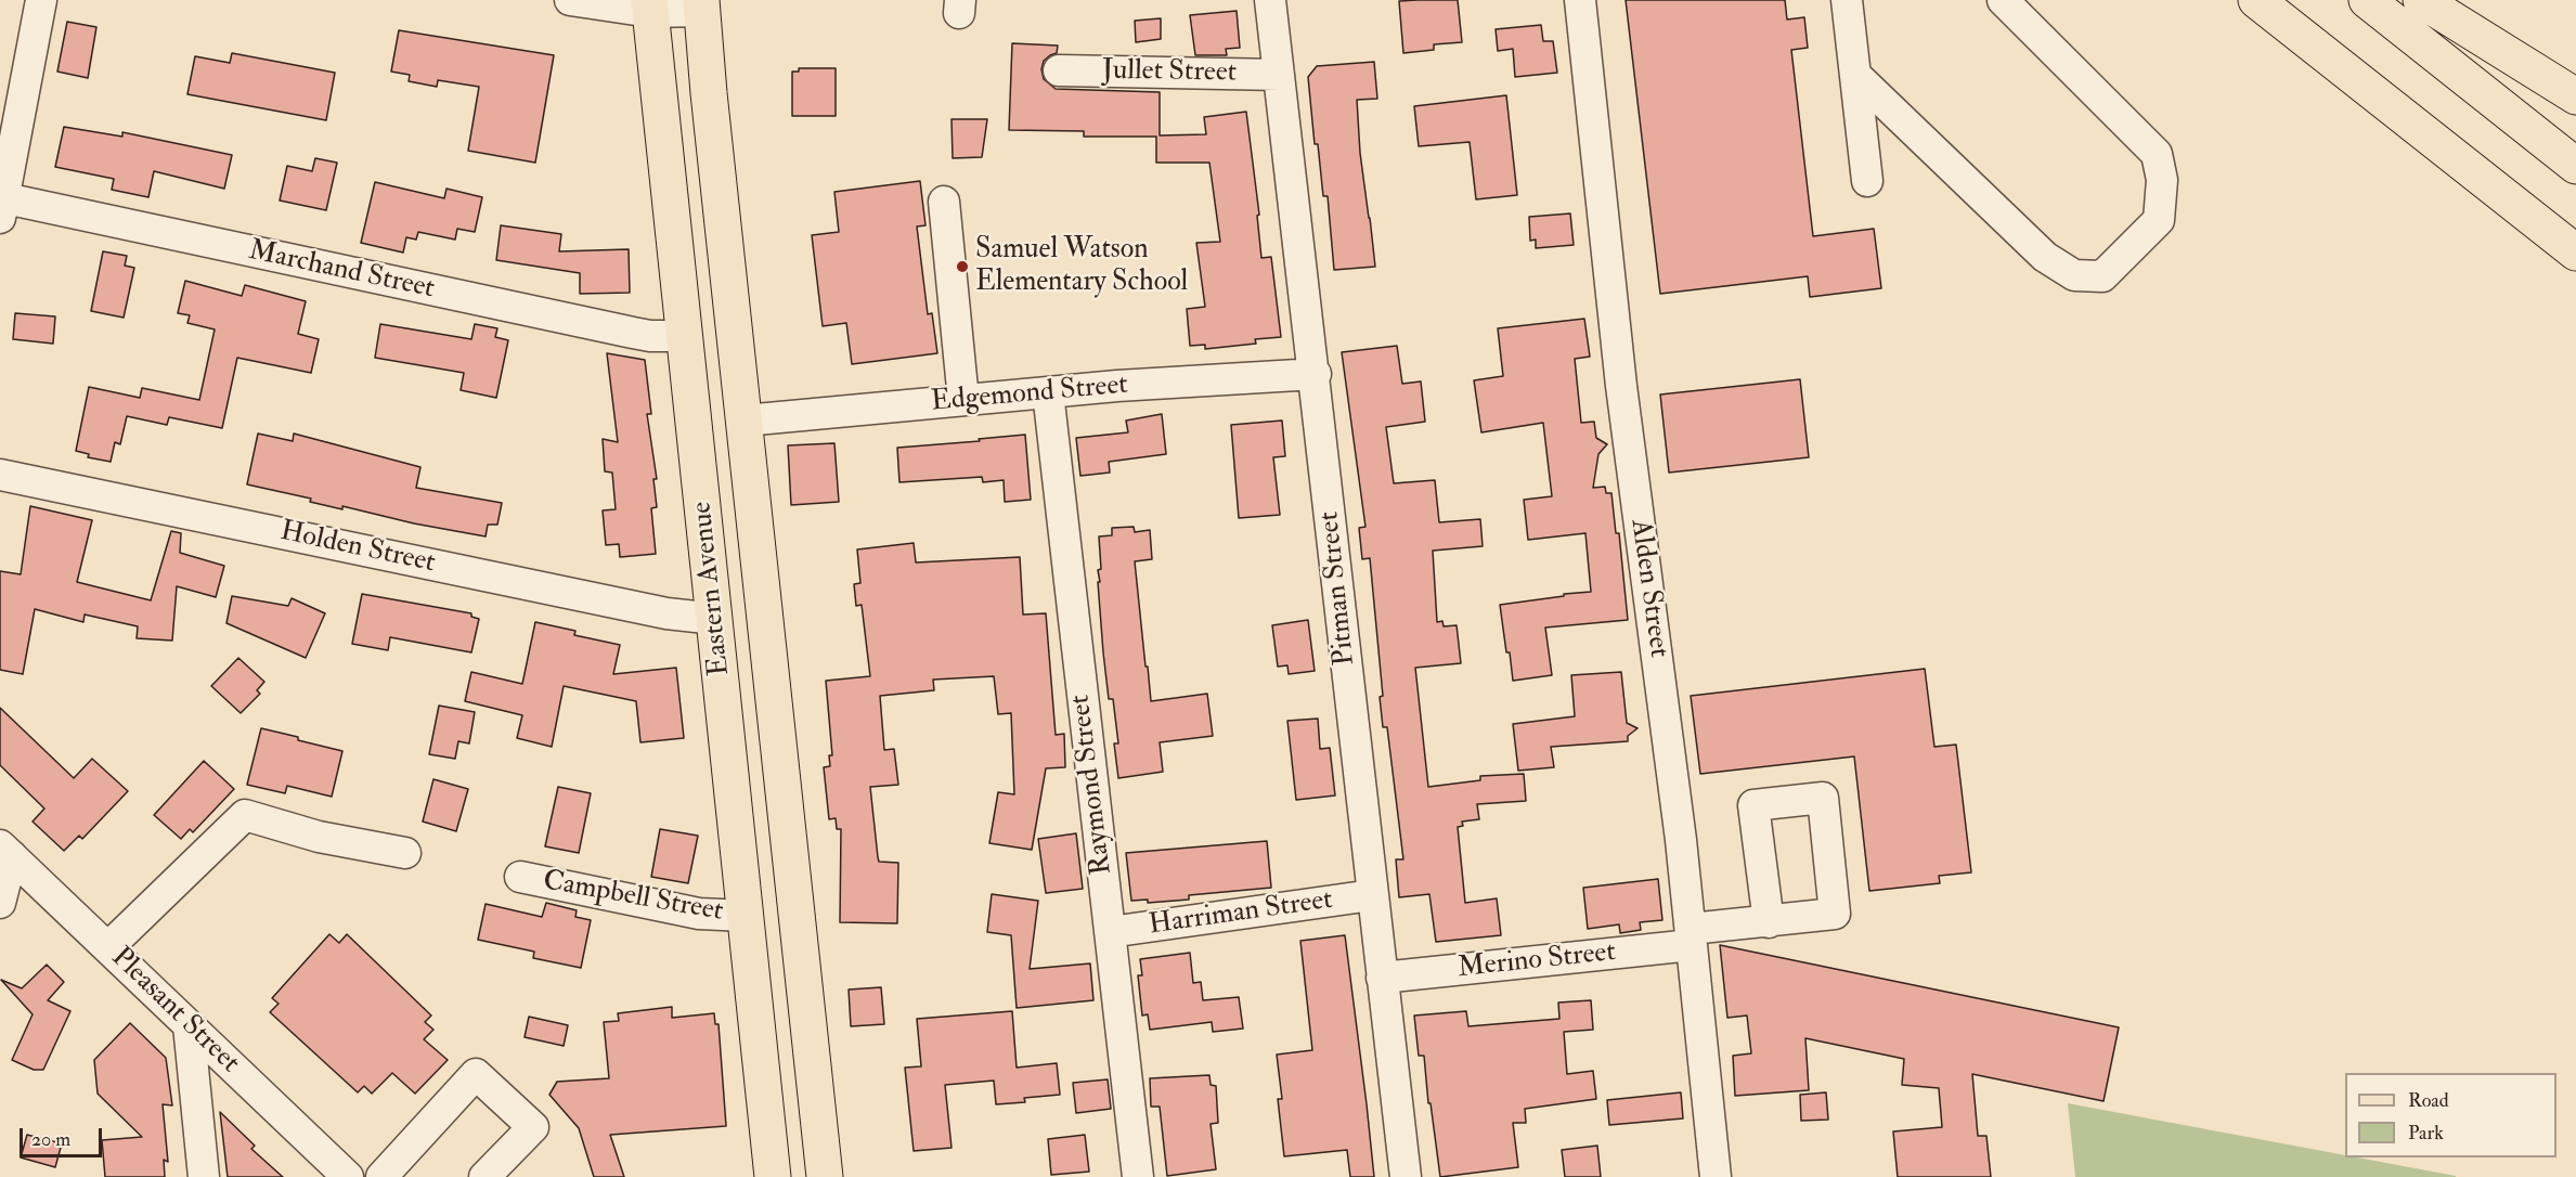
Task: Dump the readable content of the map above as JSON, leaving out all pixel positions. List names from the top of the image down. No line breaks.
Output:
{"streets":{"main road":["Eastern Avenue"],"street":["Jullet Street","Marchand Street","Edgemond Street","Holden Street","Pitman Street","Alden Street","Raymond Street","Campbell Street","Harriman Street","Merino Street","Pleasant Street"]},"crossings":[["Jullet Street","Pitman Street"],["Marchand Street","Eastern Avenue"],["Edgemond Street","Eastern Avenue"],["Edgemond Street","Pitman Street"],["Edgemond Street","Raymond Street"],["Holden Street","Eastern Avenue"],["Eastern Avenue","Campbell Street"],["Pitman Street","Harriman Street"],["Pitman Street","Merino Street"],["Alden Street","Merino Street"],["Raymond Street","Harriman Street"]],"places":["Samuel Watson Elementary School"],"legend":["Road","Park"],"scale_bar":"20 m"}
